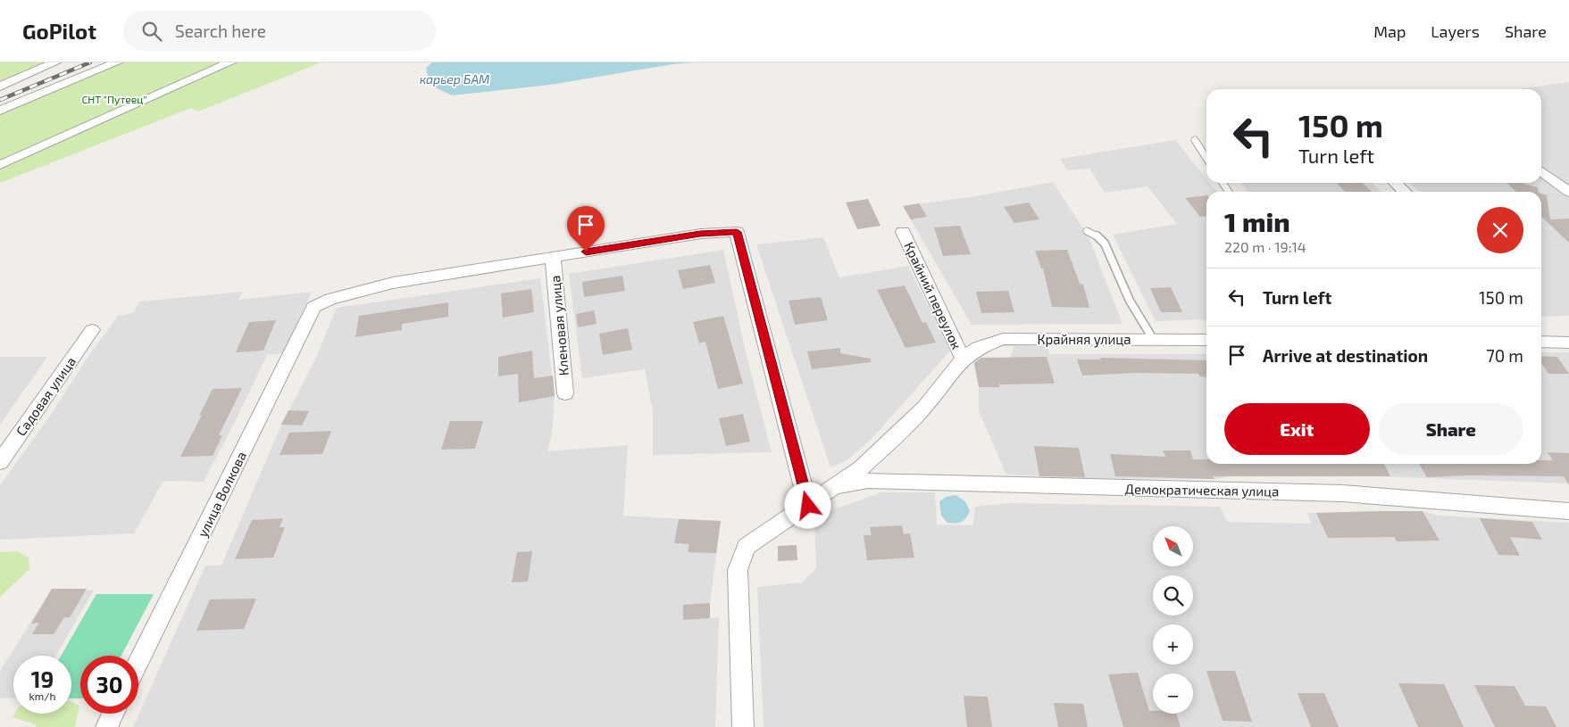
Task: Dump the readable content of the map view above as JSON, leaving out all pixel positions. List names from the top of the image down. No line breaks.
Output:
{"streets":{"street":["Крайний переулок","Кленовая улица","Крайняя улица","Садовая улица","Демократическая улица","улица Волкова"]},"crossings":[["Крайний переулок","Крайняя улица"],["Кленовая улица","улица Волкова"],["Крайняя улица","Демократическая улица"]],"water":["карьер БАМ"],"parks":["СНТ \"Путеец\""],"north":"top left","page":{"header":"GoPilot","search":"Search here","nav":["Map","Layers","Share"],"turn":["150 m","Turn left"],"heading":["1 min","220 m · 19:14"],"list":[{"name":"Turn left","value":"150 m"},{"name":"Arrive at destination","value":"70 m"}],"buttons":["Exit","Share"],"map_buttons":["+","−"],"speed":"19 km/h","limit":"30"}}
